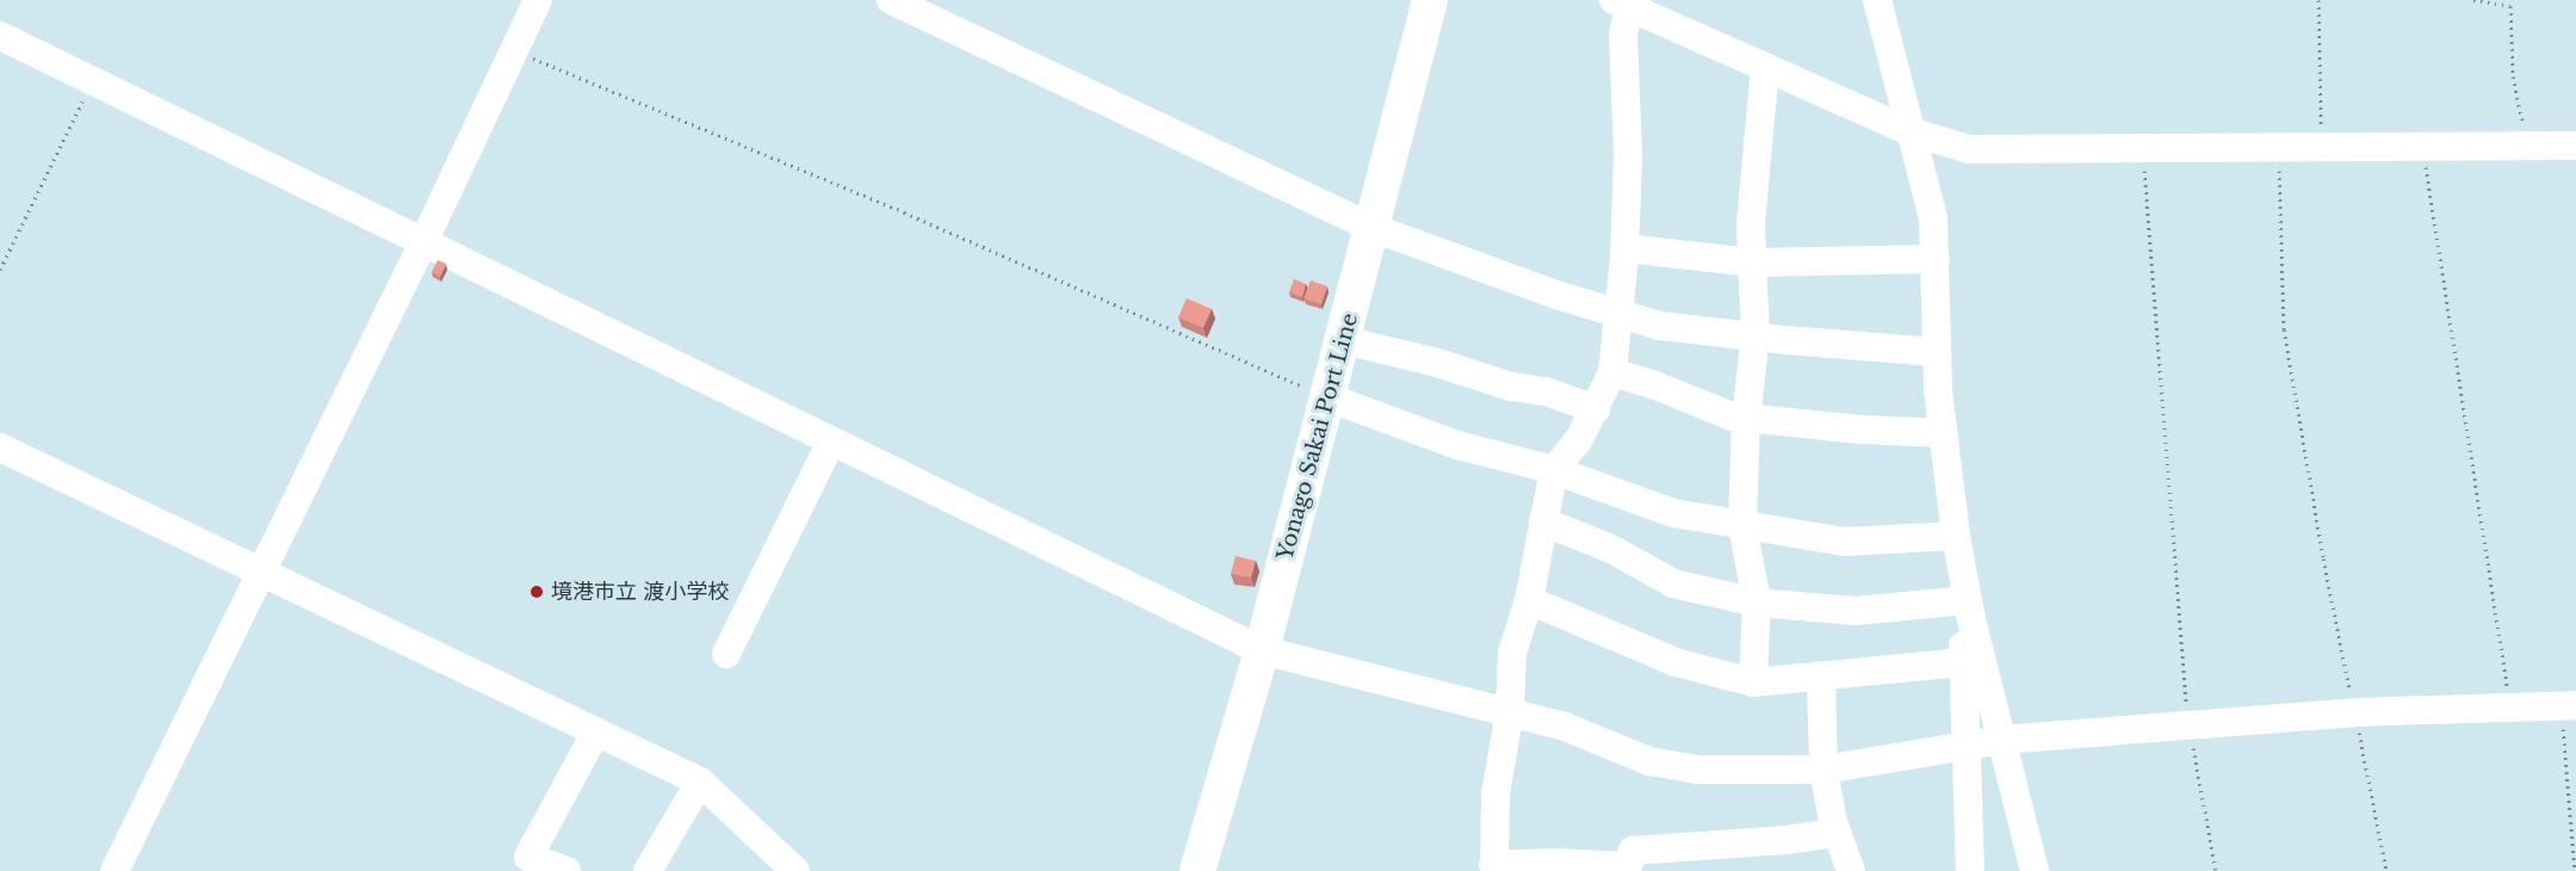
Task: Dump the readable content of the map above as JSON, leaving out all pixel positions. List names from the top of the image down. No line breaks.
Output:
{"streets":{"main road":["Yonago Sakai Port Line"]},"places":["境港市立 渡小学校"]}
